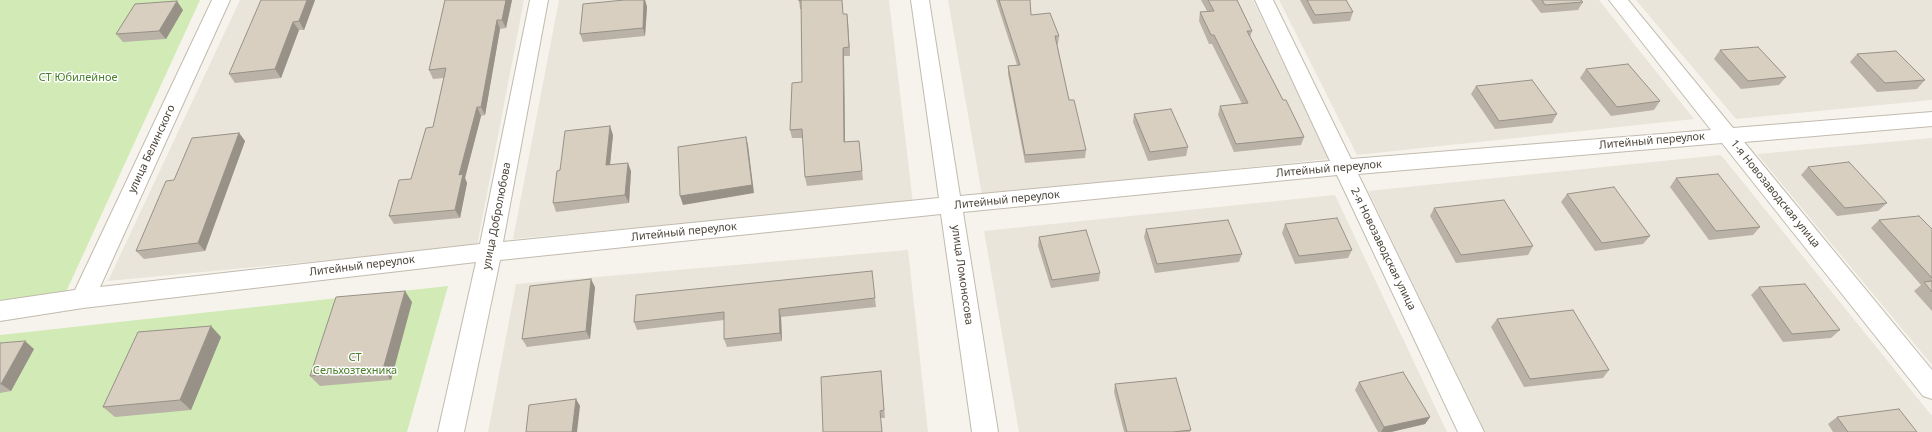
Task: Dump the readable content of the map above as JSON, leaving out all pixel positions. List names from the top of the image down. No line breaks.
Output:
{"streets":{"street":["Литейный переулок","улица Белинского","1-я Новозаводская улица","улица Добролюбова","2-я Новозаводская улица","улица Ломоносова"]},"crossings":[["Литейный переулок","улица Белинского"],["Литейный переулок","1-я Новозаводская улица"],["Литейный переулок","улица Добролюбова"],["Литейный переулок","2-я Новозаводская улица"],["Литейный переулок","улица Ломоносова"]],"parks":["СТ Юбилейное","СТ Сельхозтехника"]}
